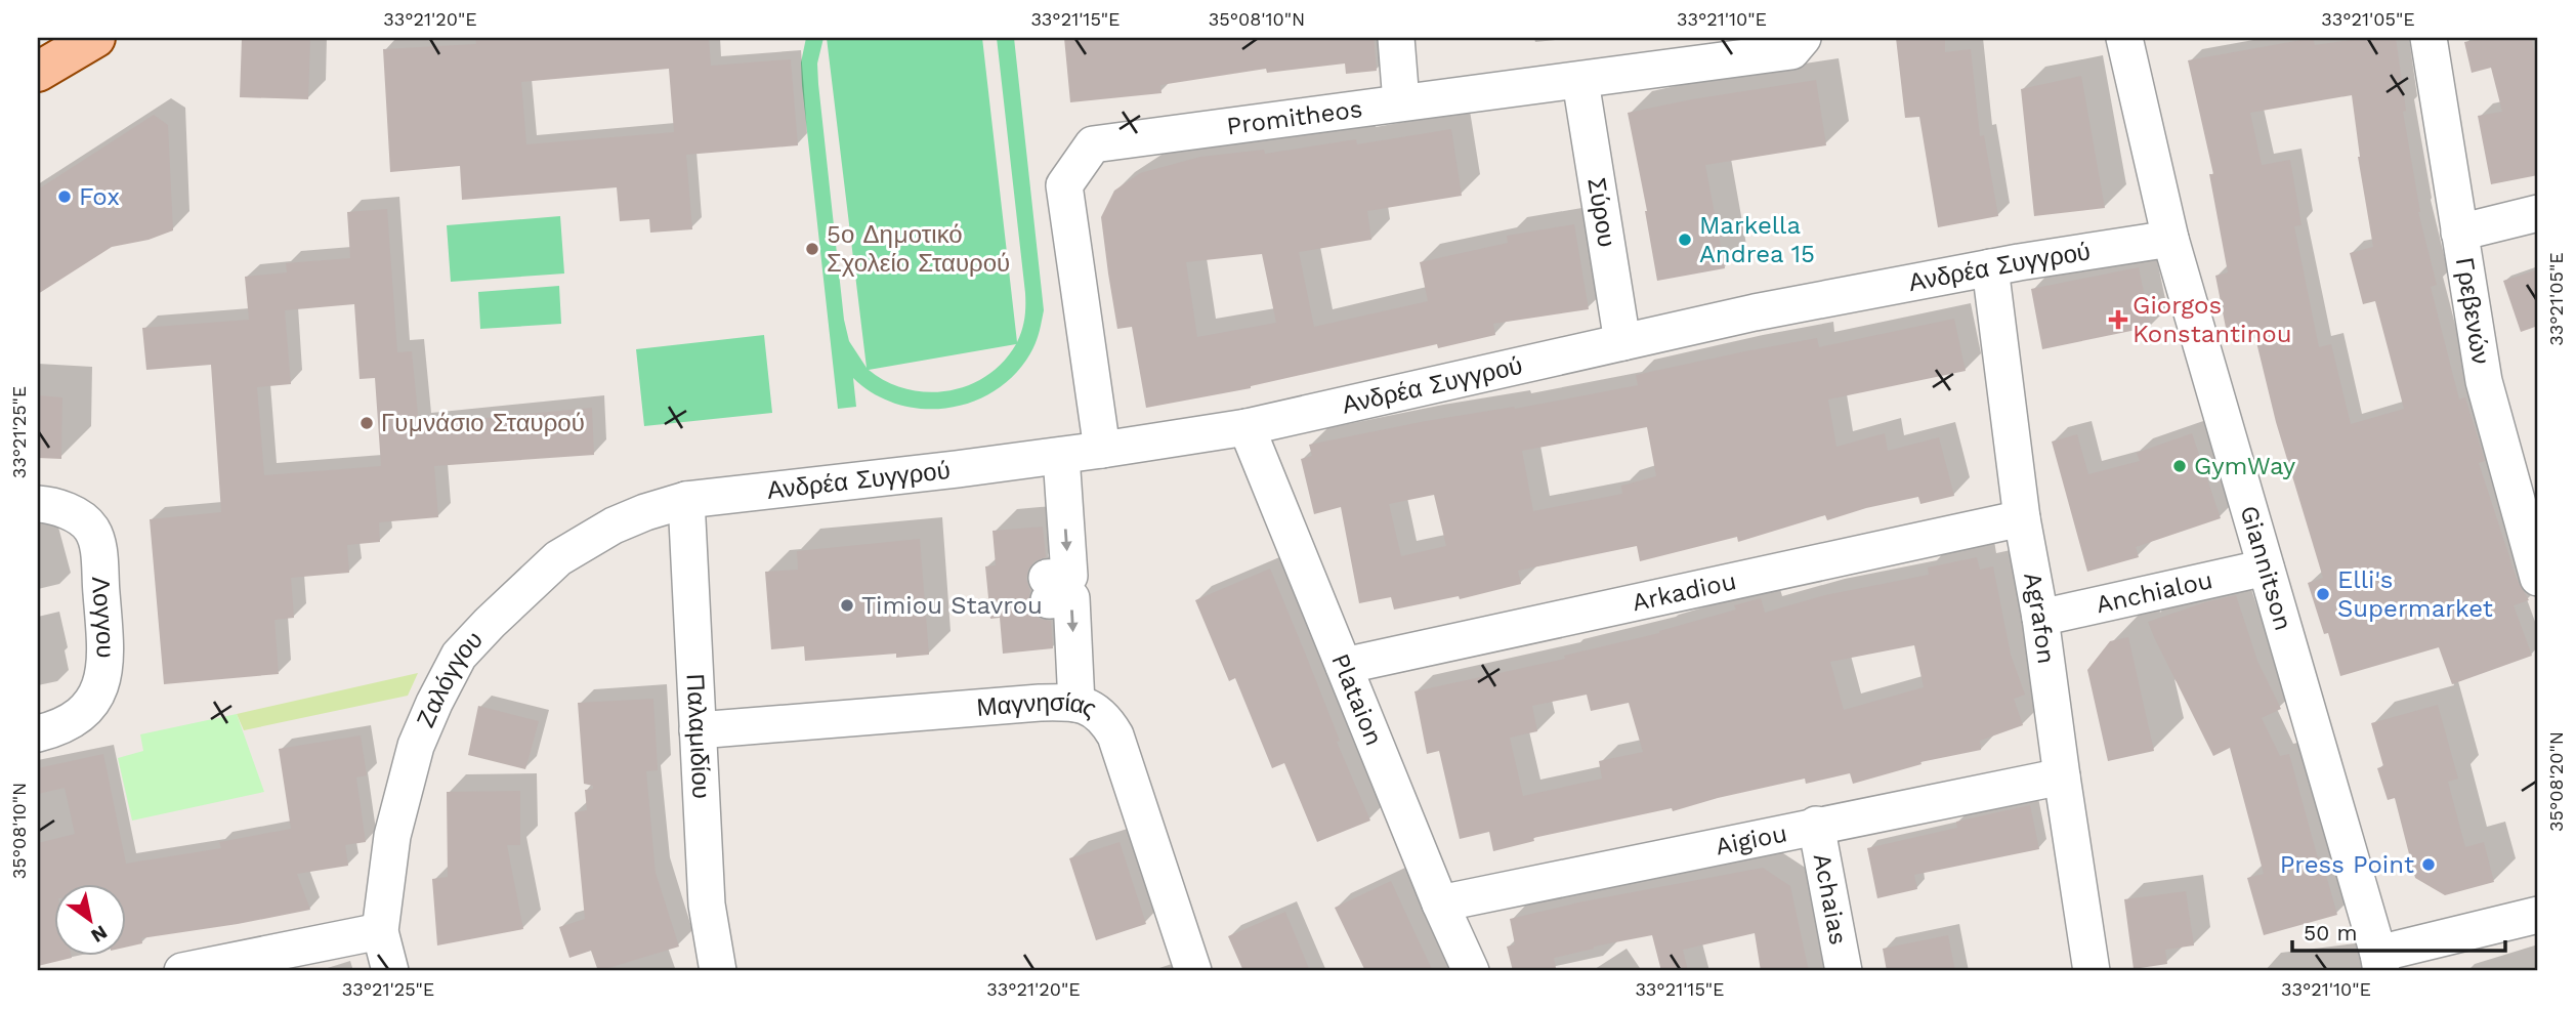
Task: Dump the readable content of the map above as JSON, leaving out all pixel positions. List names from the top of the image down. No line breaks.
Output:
{"streets":{"street":["Promitheos","Σύρου","Ανδρέα Συγγρού","Γρεβενών","Giannitson","Arkadiou","Anchialou","Λογγου","Agrafon","Ζαλόγγου","Plataion","Μαγνησίας","Παλαμιδίου","Aigiou","Achaias"]},"crossings":[["Promitheos","Σύρου"],["Promitheos","Ανδρέα Συγγρού"],["Σύρου","Ανδρέα Συγγρού"],["Ανδρέα Συγγρού","Giannitson"],["Ανδρέα Συγγρού","Agrafon"],["Ανδρέα Συγγρού","Ζαλόγγου"],["Ανδρέα Συγγρού","Plataion"],["Ανδρέα Συγγρού","Παλαμιδίου"],["Giannitson","Anchialou"],["Arkadiou","Agrafon"],["Arkadiou","Plataion"],["Anchialou","Agrafon"],["Agrafon","Aigiou"],["Ζαλόγγου","Παλαμιδίου"],["Plataion","Aigiou"],["Μαγνησίας","Παλαμιδίου"],["Aigiou","Achaias"]],"places":{"other":["Fox","Markella Andrea 15","5ο Δημοτικό Σχολείο Σταυρού","Γυμνάσιο Σταυρού","GymWay","Elli's Supermarket","Timiou Stavrou","Press Point"],"health":["Giorgos Konstantinou"]},"scale_bar":"50 m","north":"bottom right","coordinates":["33°21'20\"E","33°21'15\"E","35°08'10\"N","33°21'10\"E","33°21'05\"E","33°21'25\"E","35°08'20\"N"]}
